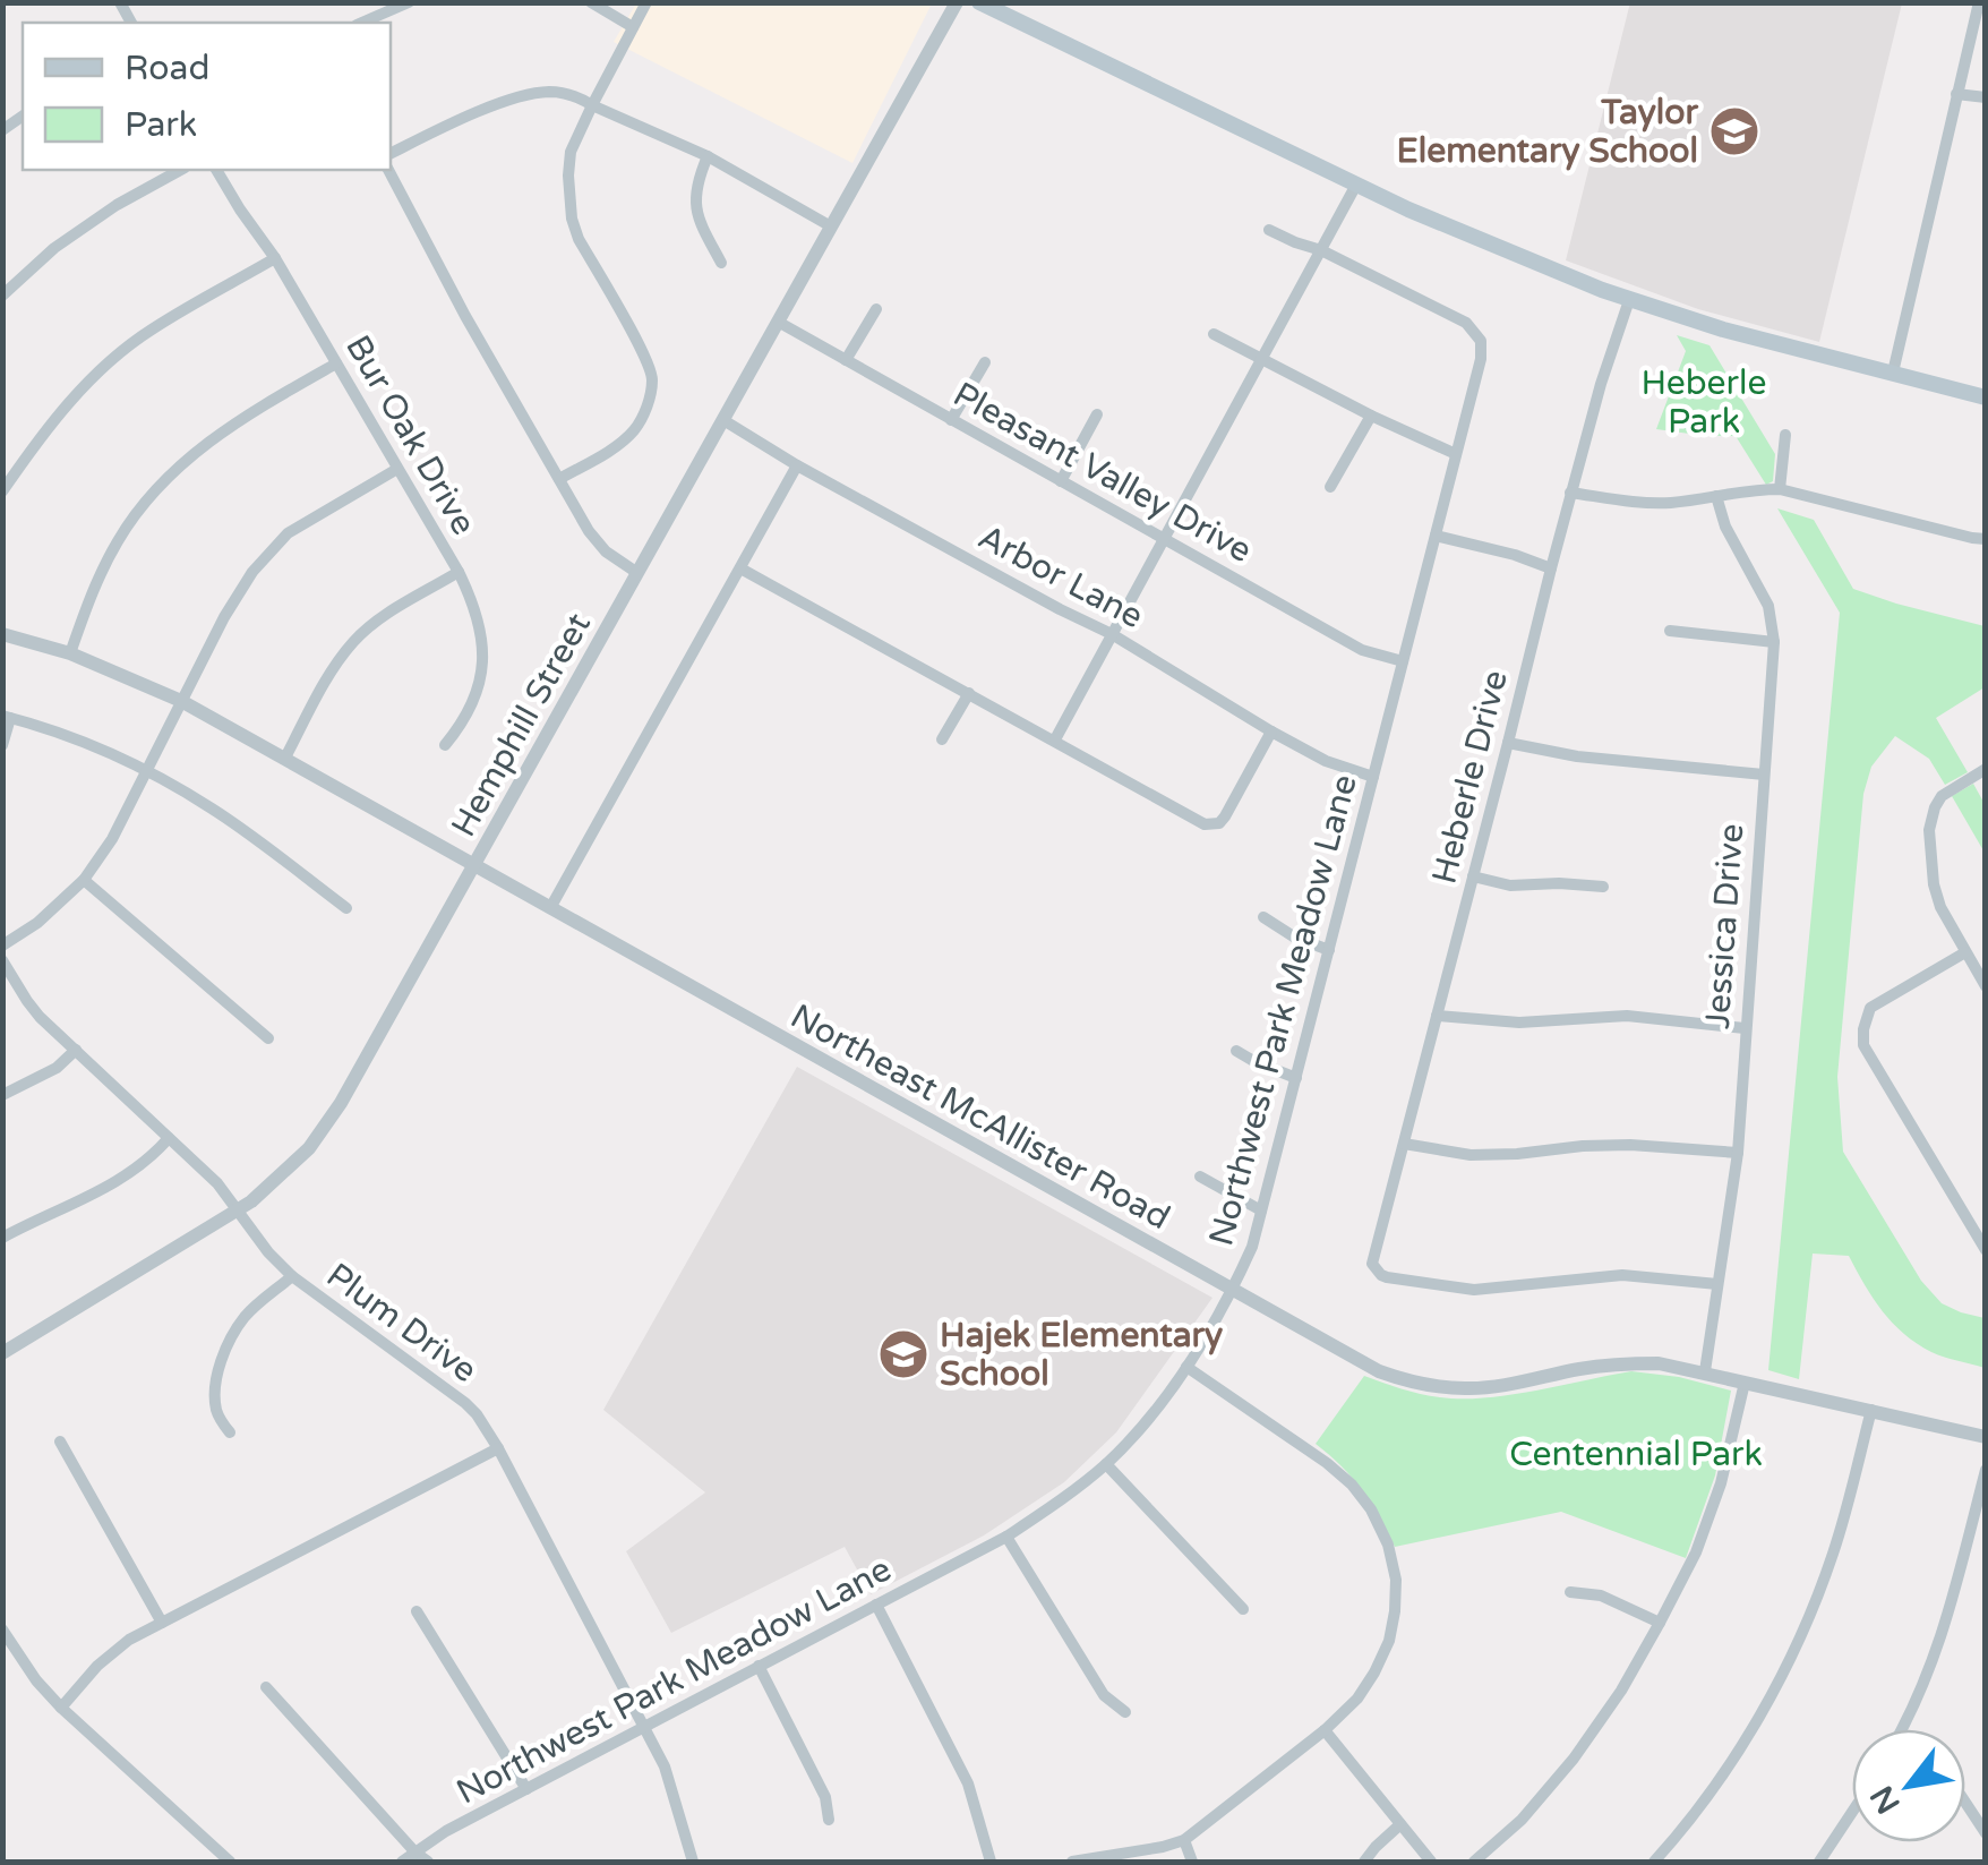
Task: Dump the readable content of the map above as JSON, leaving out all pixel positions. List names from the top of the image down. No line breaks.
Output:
{"streets":{"street":["Bur Oak Drive","Pleasant Valley Drive","Arbor Lane","Hemphill Street","Heberle Drive","Jessica Drive","Northwest Park Meadow Lane","Northeast McAllister Road","Plum Drive"]},"crossings":[["Pleasant Valley Drive","Hemphill Street"],["Pleasant Valley Drive","Northwest Park Meadow Lane"],["Arbor Lane","Hemphill Street"],["Arbor Lane","Northwest Park Meadow Lane"],["Hemphill Street","Northeast McAllister Road"],["Hemphill Street","Plum Drive"],["Heberle Drive","Jessica Drive"],["Jessica Drive","Northeast McAllister Road"],["Northwest Park Meadow Lane","Northeast McAllister Road"],["Northwest Park Meadow Lane","Plum Drive"]],"parks":["Heberle Park","Centennial Park"],"places":{"school or university":["Taylor Elementary School","Hajek Elementary School"]},"legend":["Road","Park"],"north":"bottom left"}
